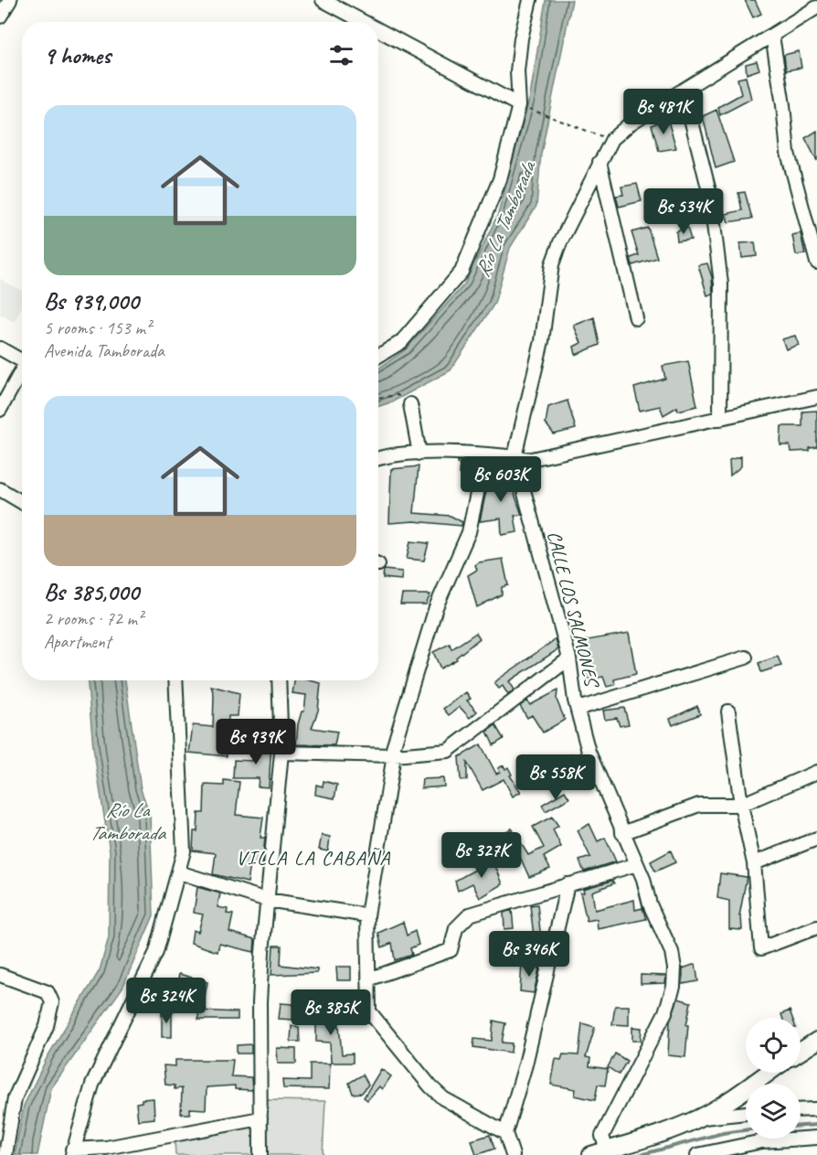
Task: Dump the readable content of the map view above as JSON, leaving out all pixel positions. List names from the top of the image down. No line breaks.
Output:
{"streets":{"street":["CALLE LOS SALMONES"]},"districts":["VILLA LA CABAÑA"],"water":["Río La Tamborada"],"page":{"heading":"9 homes","list":[{"name":"Bs 939,000","note":"5 rooms · 153 m² · Avenida Tamborada"},{"name":"Bs 385,000","note":"2 rooms · 72 m² · Apartment"}],"price":["Bs 481K","Bs 534K","Bs 603K","Bs 939K","Bs 558K","Bs 327K","Bs 346K","Bs 324K","Bs 385K"]}}
